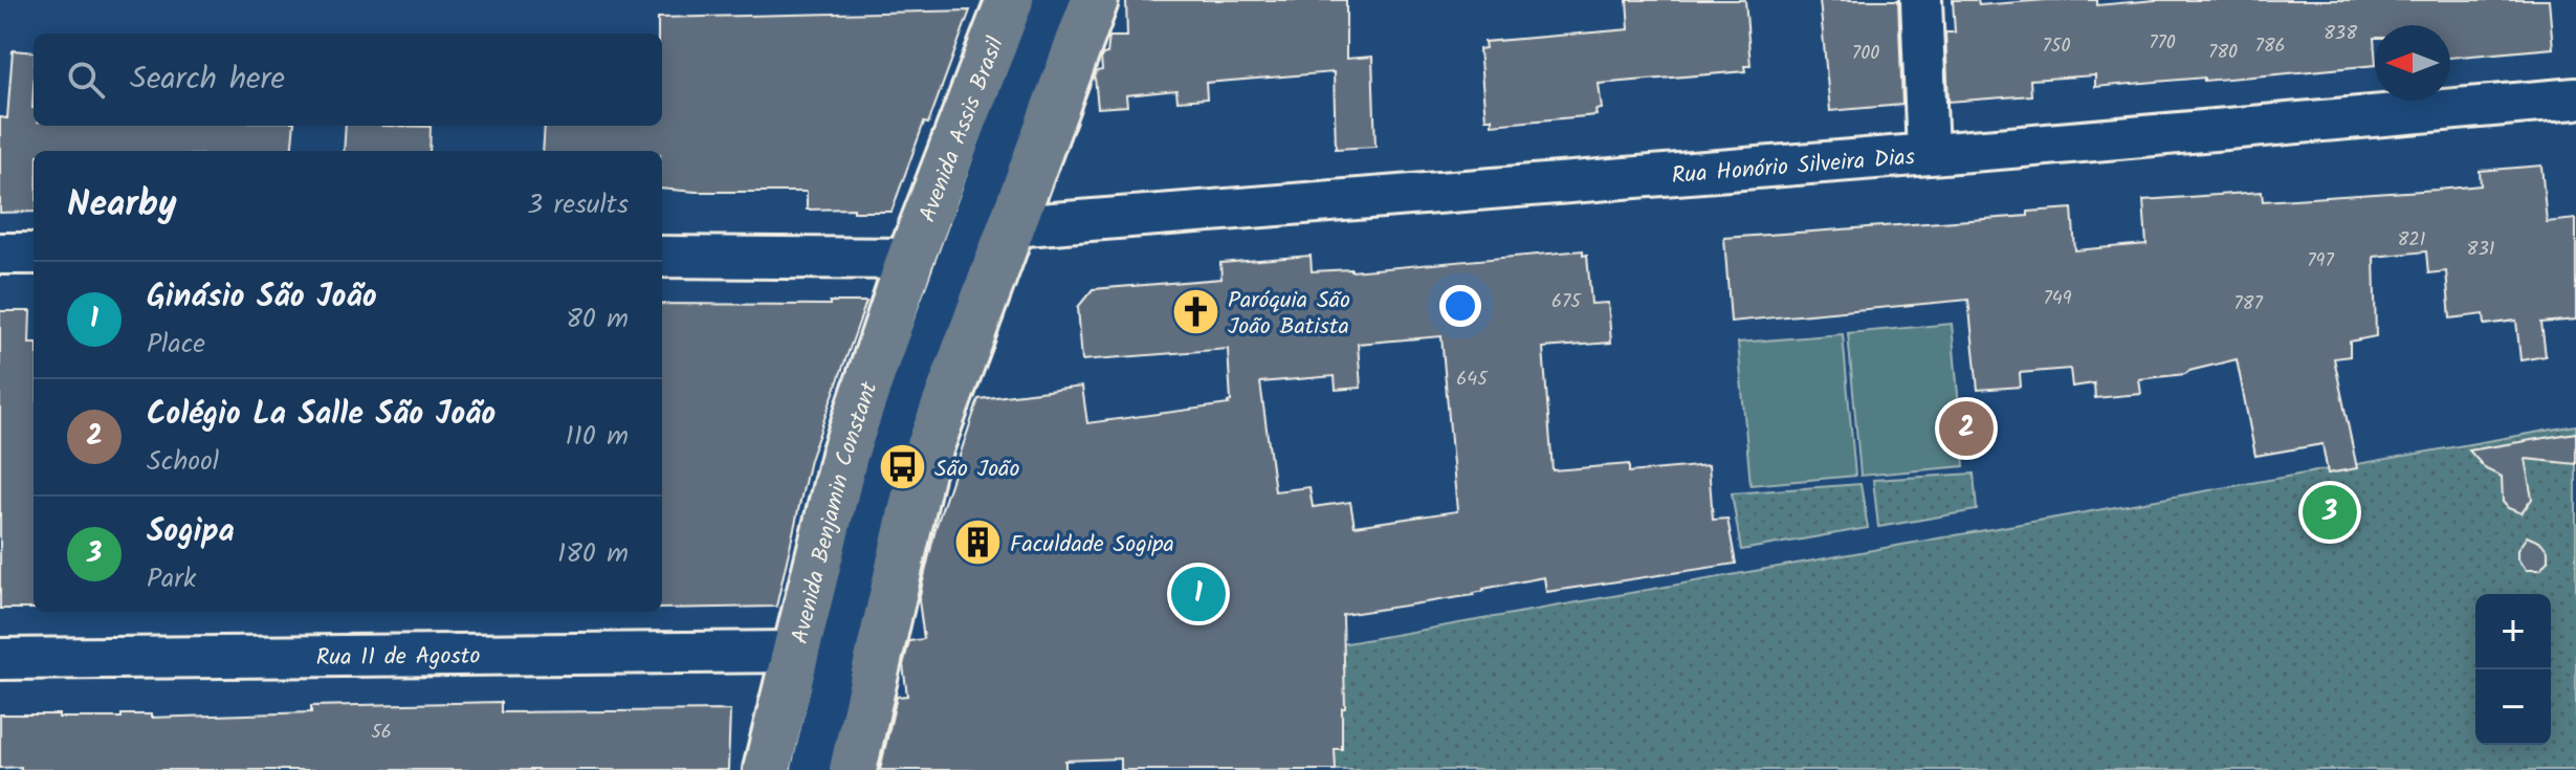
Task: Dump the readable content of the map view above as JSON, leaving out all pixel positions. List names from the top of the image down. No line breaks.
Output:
{"streets":{"main road":["Avenida Assis Brasil","Avenida Benjamin Constant"],"street":["Rua Honório Silveira Dias","Rua 11 de Agosto"]},"crossings":[["Avenida Assis Brasil","Avenida Benjamin Constant"],["Avenida Benjamin Constant","Rua 11 de Agosto"]],"places":{"church":["Paróquia São João Batista"],"bus stop":["São João"],"building":["Faculdade Sogipa"]},"house_numbers":["838","770","750","786","780","700","821","831","797","749","675","787","645","56"],"north":"left","page":{"search":"Search here","heading":["Nearby","3 results"],"list":[{"mark":"1","name":"Ginásio São João","note":"Place","value":"80 m"},{"mark":"2","name":"Colégio La Salle São João","note":"School","value":"110 m"},{"mark":"3","name":"Sogipa","note":"Park","value":"180 m"}],"pins":["2","3","1"],"map_buttons":["+","−"]}}
